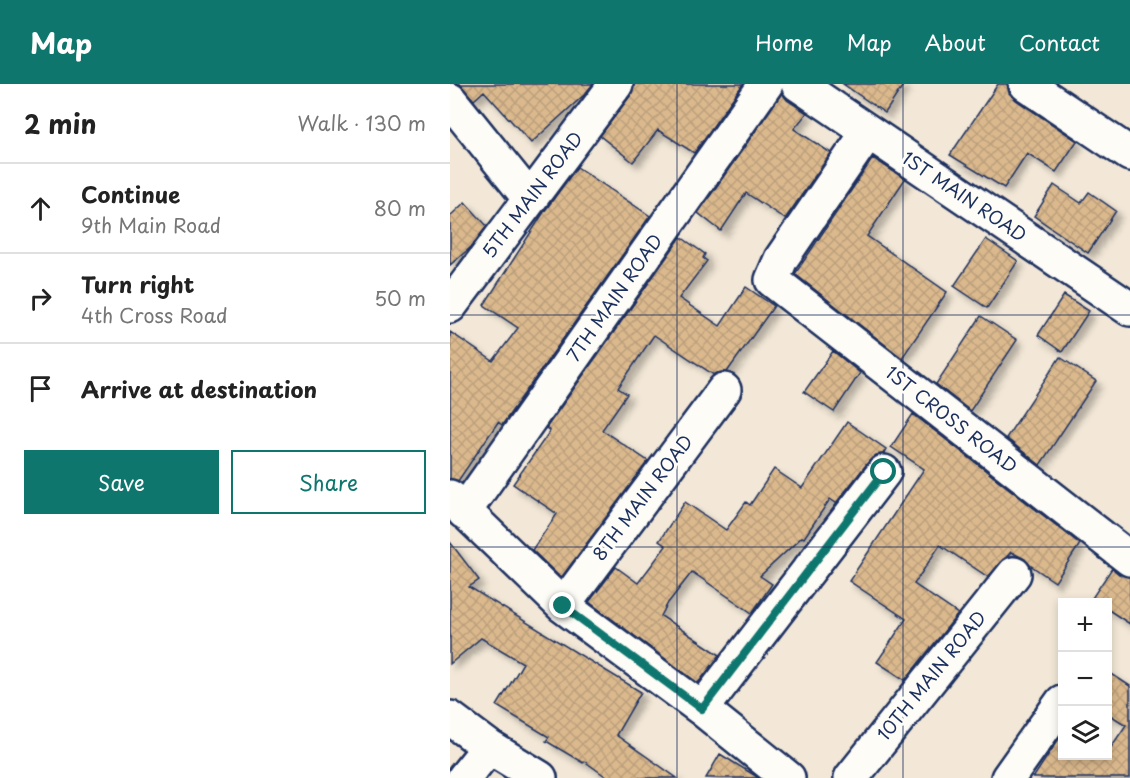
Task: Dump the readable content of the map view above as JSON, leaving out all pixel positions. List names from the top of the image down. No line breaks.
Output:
{"streets":{"street":["5TH MAIN ROAD","1ST MAIN ROAD","7TH MAIN ROAD","1ST CROSS ROAD","8TH MAIN ROAD","10TH MAIN ROAD"]},"crossings":[["1ST MAIN ROAD","1ST CROSS ROAD"]],"page":{"header":"Map","nav":["Home","Map","About","Contact"],"heading":["2 min","Walk · 130 m"],"list":[["Continue","9th Main Road","80 m"],["Turn right","4th Cross Road","50 m"],"Arrive at destination"],"buttons":["Save","Share"],"map_buttons":["+","−"]}}
